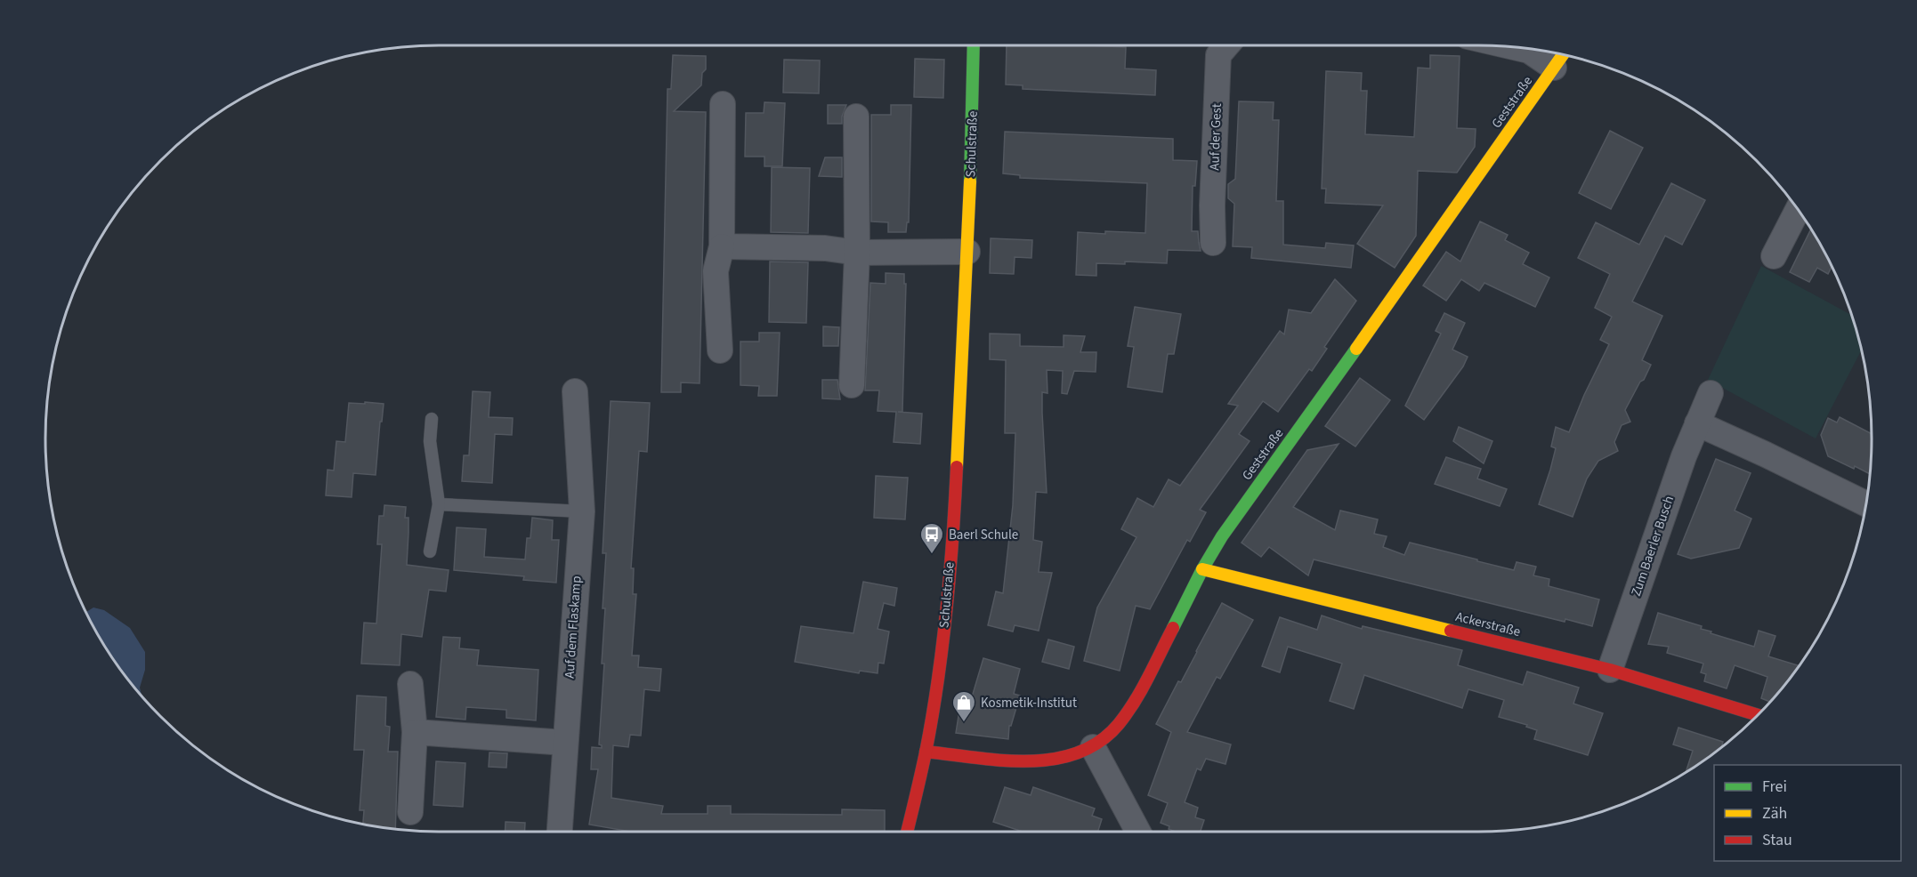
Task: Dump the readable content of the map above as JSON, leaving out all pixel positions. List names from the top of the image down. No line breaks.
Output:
{"streets":{"street":["Geststraße","Auf der Gest","Schulstraße","Zum Baerler Busch","Ackerstraße","Auf dem Flaskamp"]},"crossings":[["Geststraße","Schulstraße"],["Geststraße","Ackerstraße"],["Zum Baerler Busch","Ackerstraße"]],"places":{"bus stop":["Baerl Schule"],"shop":["Kosmetik-Institut"]},"legend":["Frei","Zäh","Stau"]}
